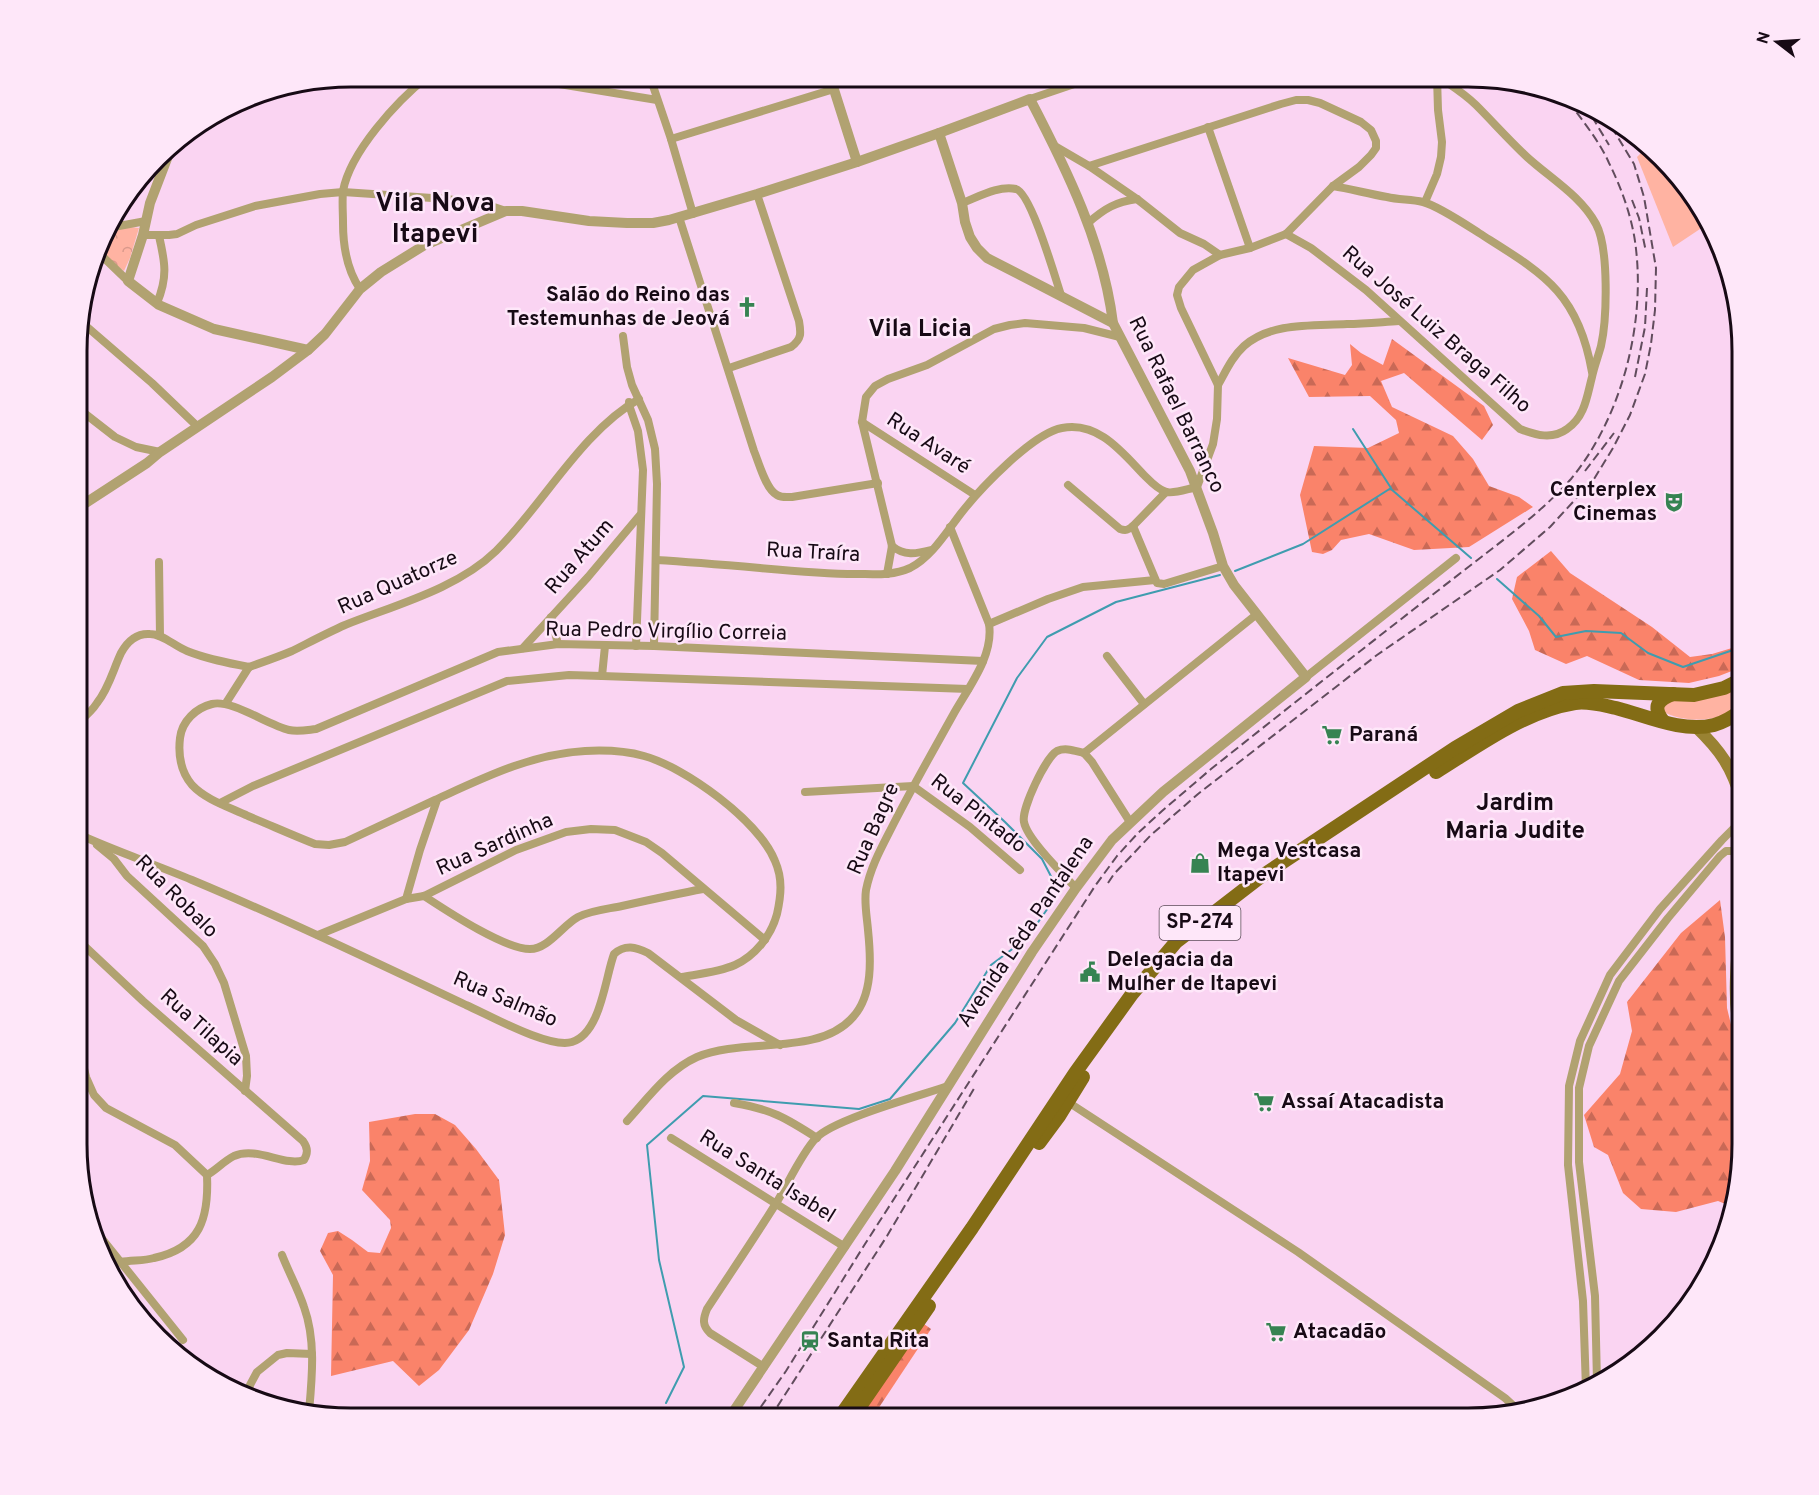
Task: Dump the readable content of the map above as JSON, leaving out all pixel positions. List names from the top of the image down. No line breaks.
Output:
{"streets":{"main road":["SP-274"],"street":["Rua José Luiz Braga Filho","Rua Rafael Barranco","Rua Avaré","Rua Traíra","Rua Atum","Rua Quatorze","Rua Pedro Virgílio Correia","Rua Pintado","Rua Bagre","Rua Sardinha","Rua Robalo","Avenida Lêda Pantalena","Rua Salmão","Rua Tilapia","Rua Santa Isabel"]},"crossings":[["Rua Rafael Barranco","Avenida Lêda Pantalena"],["Rua Avaré","Rua Traíra"],["Rua Traíra","Rua Bagre"],["Rua Atum","Rua Pedro Virgílio Correia"],["Rua Pedro Virgílio Correia","Rua Bagre"],["Rua Pintado","Rua Bagre"],["Rua Bagre","Rua Salmão"],["Rua Sardinha","Rua Salmão"],["Rua Robalo","Rua Tilapia"],["Avenida Lêda Pantalena","Rua Santa Isabel"]],"districts":["Vila Nova Itapevi","Vila Licia","Jardim Maria Judite"],"places":{"church":["Salão do Reino das Testemunhas de Jeová"],"theatre":["Centerplex Cinemas"],"supermarket":["Paraná","Assaí Atacadista","Atacadão"],"shop":["Mega Vestcasa Itapevi"],"public building":["Delegacia da Mulher de Itapevi"],"station":["Santa Rita"]},"north":"left"}
